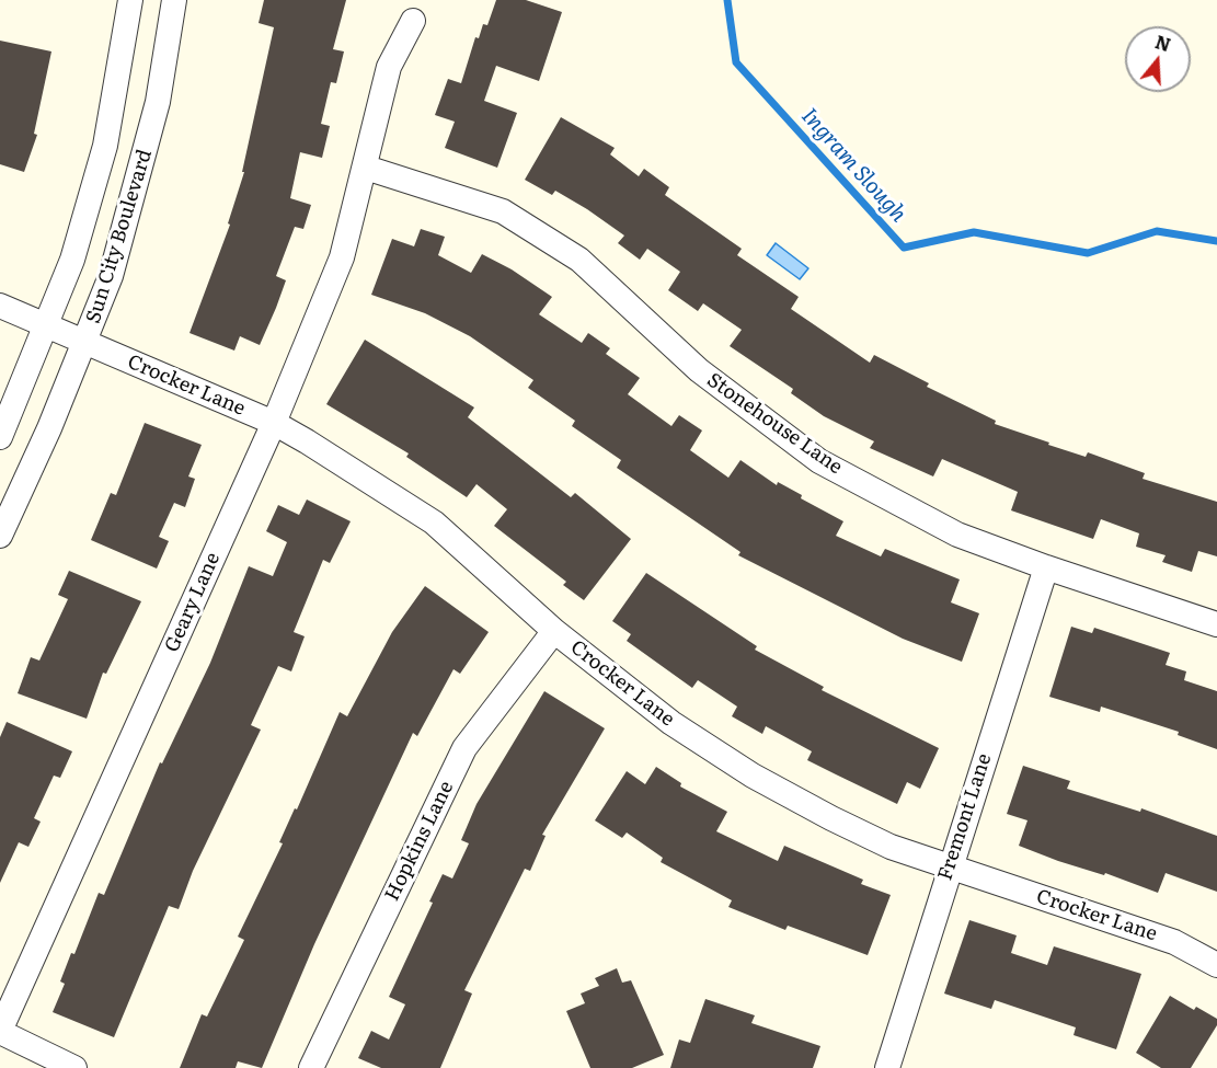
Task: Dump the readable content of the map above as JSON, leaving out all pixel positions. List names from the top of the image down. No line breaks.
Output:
{"streets":{"street":["Sun City Boulevard","Crocker Lane","Stonehouse Lane","Geary Lane","Fremont Lane","Hopkins Lane"]},"crossings":[["Sun City Boulevard","Crocker Lane"],["Crocker Lane","Geary Lane"],["Crocker Lane","Fremont Lane"],["Crocker Lane","Hopkins Lane"],["Stonehouse Lane","Geary Lane"],["Stonehouse Lane","Fremont Lane"]],"water":["Ingram Slough"],"north":"top"}
